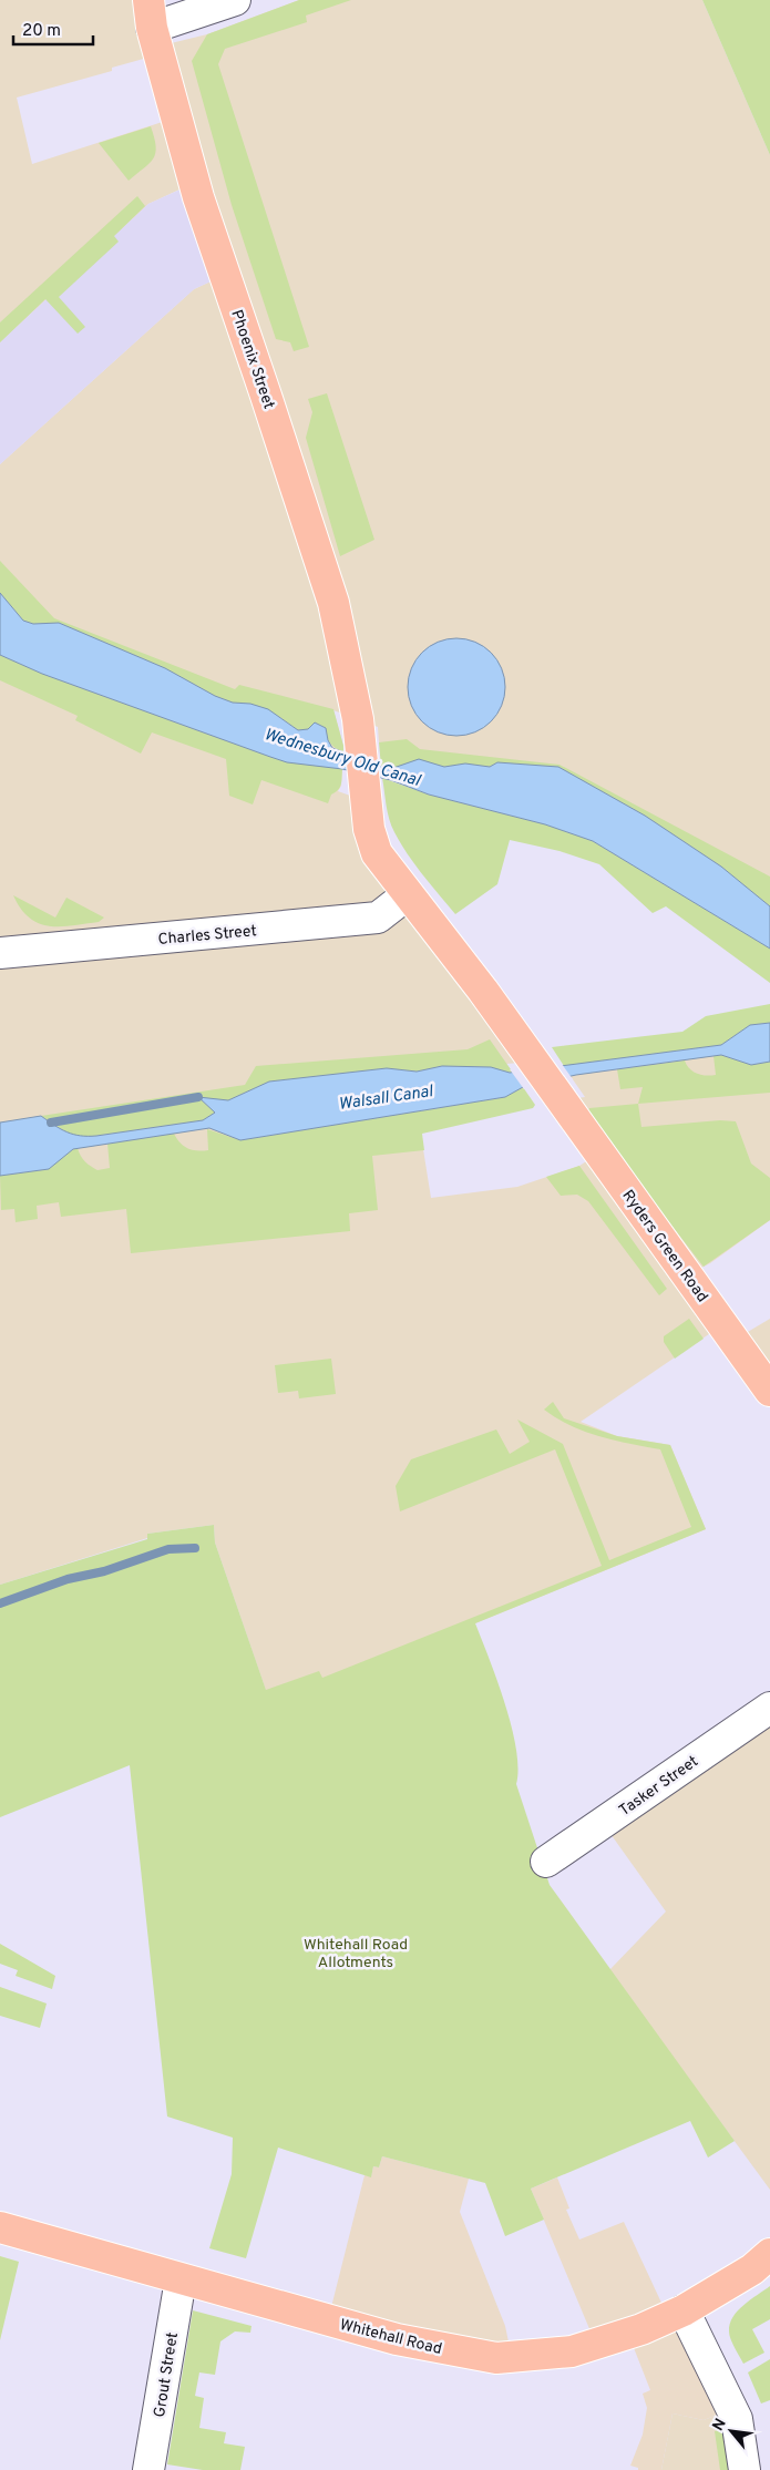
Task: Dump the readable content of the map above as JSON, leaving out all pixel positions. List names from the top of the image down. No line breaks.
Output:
{"streets":{"main road":["Phoenix Street","Ryders Green Road","Whitehall Road"],"street":["Charles Street","Tasker Street","Grout Street"]},"crossings":[["Phoenix Street","Charles Street"],["Phoenix Street","Ryders Green Road"],["Charles Street","Ryders Green Road"],["Whitehall Road","Grout Street"]],"water":["Wednesbury Old Canal","Walsall Canal"],"parks":["Whitehall Road Allotments"],"scale_bar":"20 m","north":"top left"}
